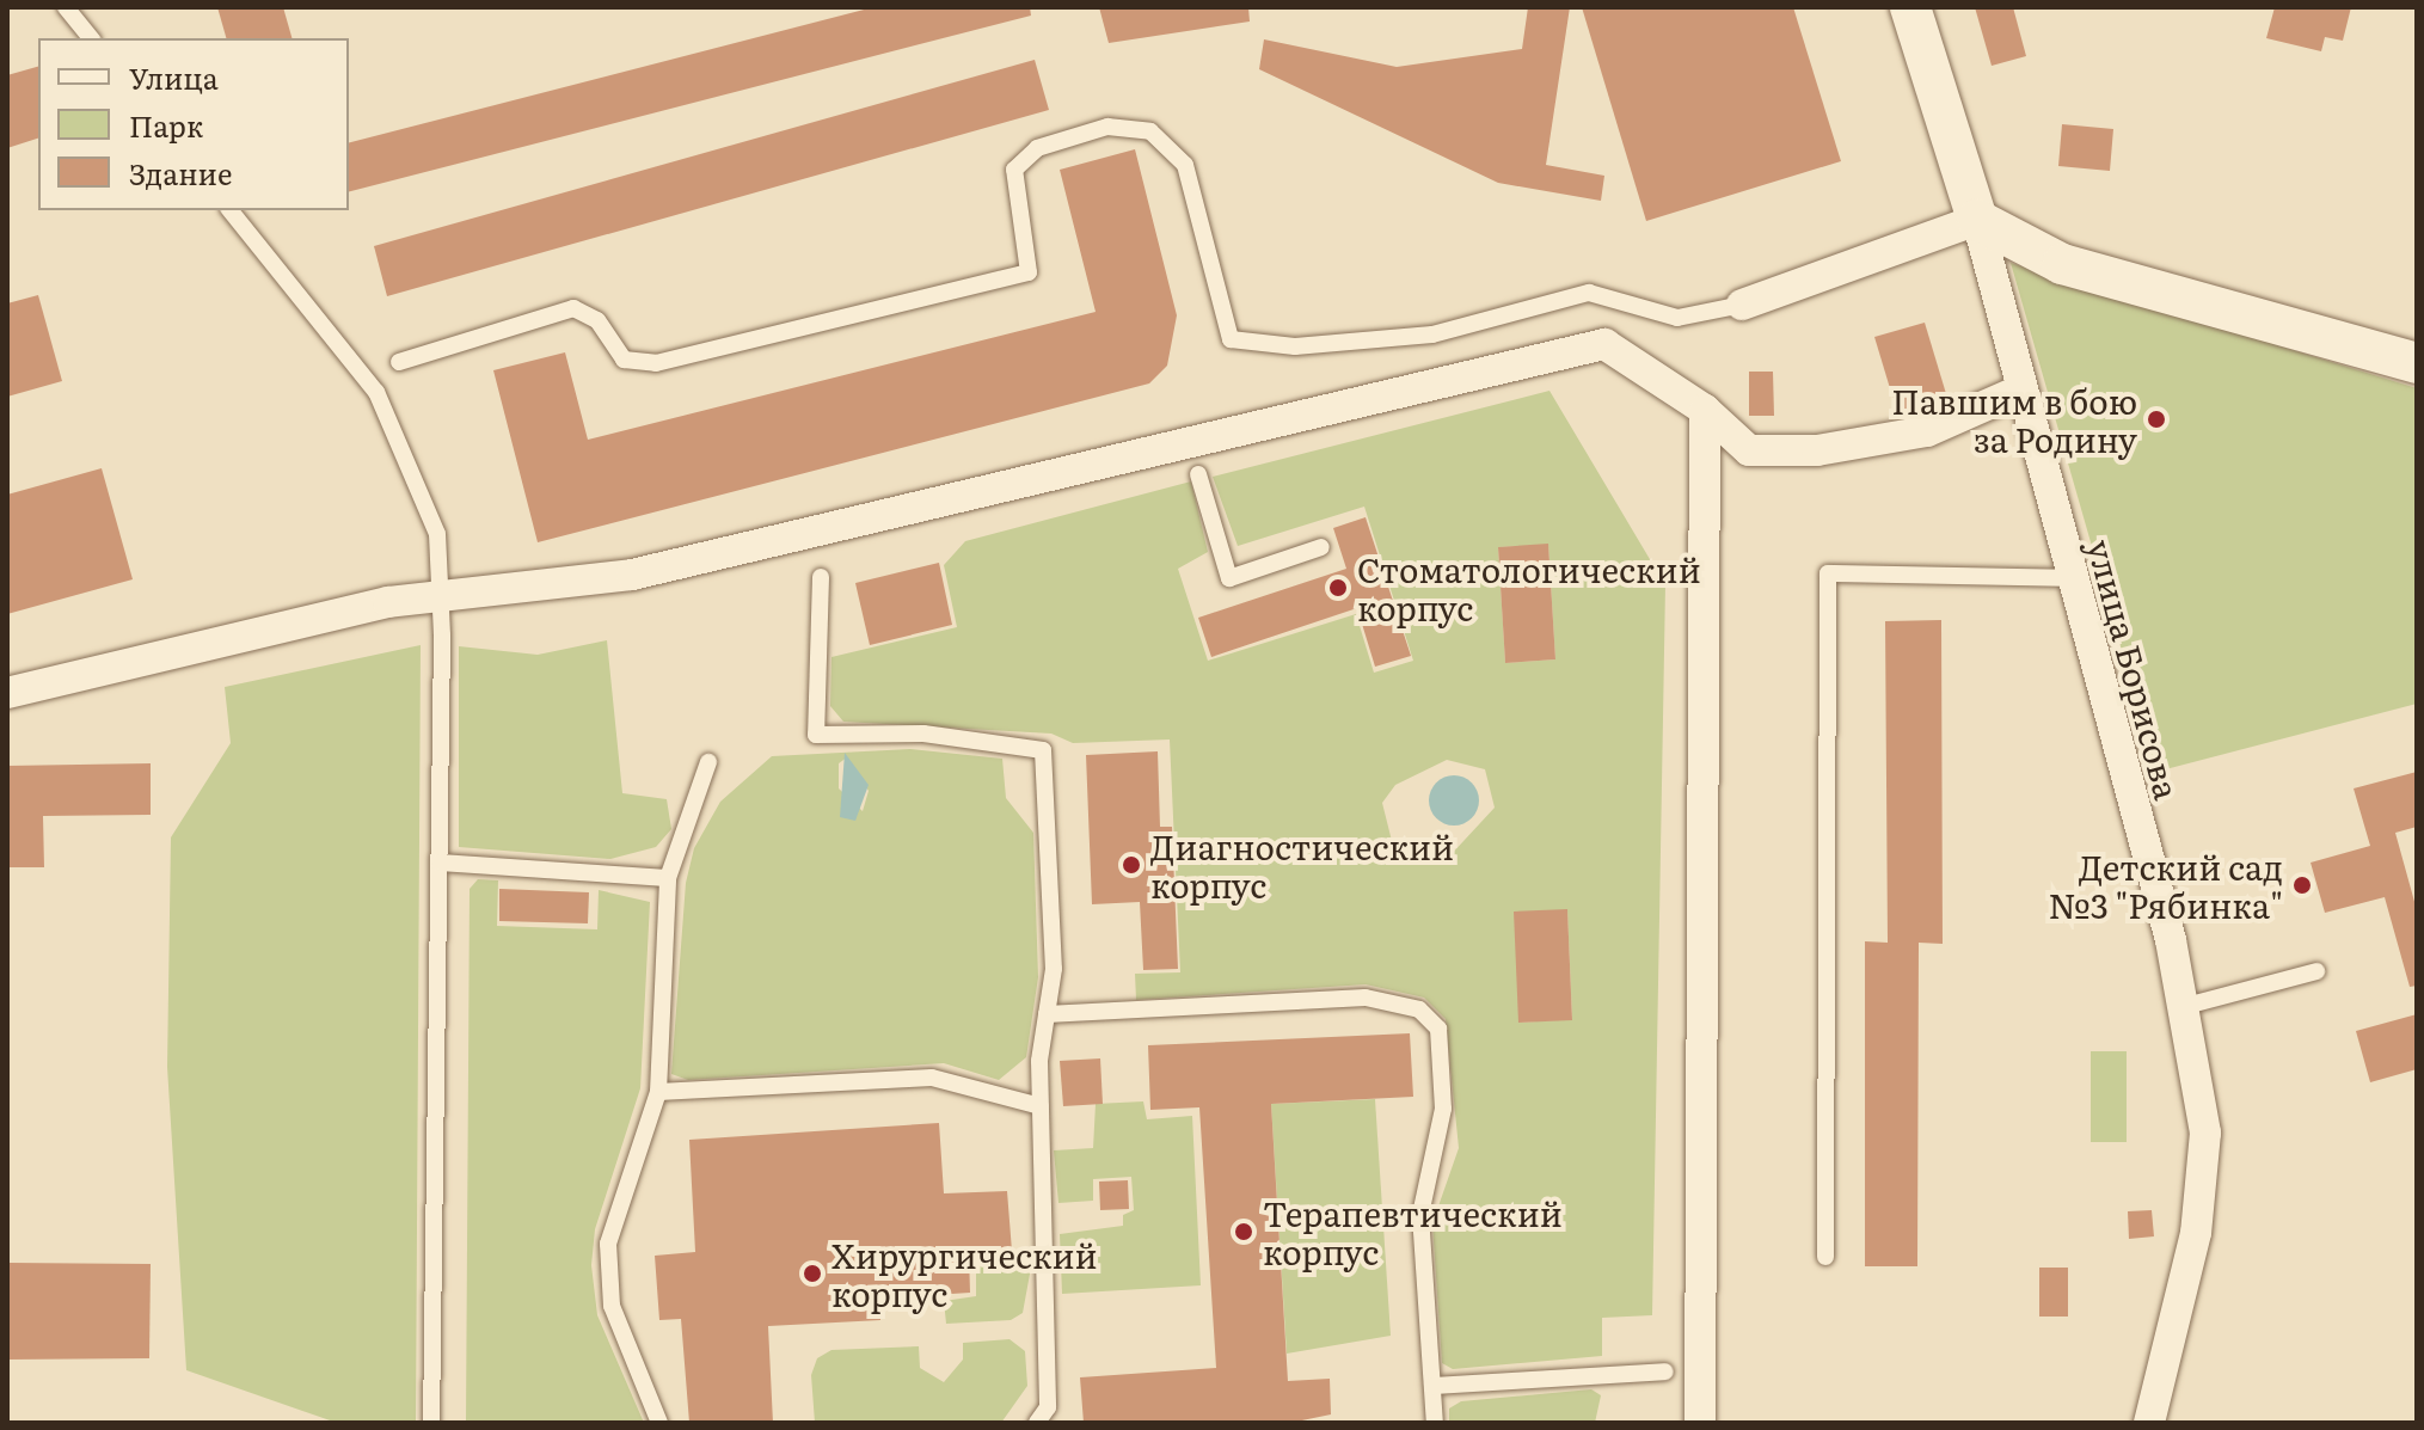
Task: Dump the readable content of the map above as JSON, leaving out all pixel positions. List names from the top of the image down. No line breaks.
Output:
{"streets":{"street":["улица Борисова"]},"places":["Павшим в бою за Родину","Стоматологический корпус","Диагностический корпус","Детский сад №3 \"Рябинка\"","Терапевтический корпус","Хирургический корпус"],"legend":["Улица","Парк","Здание"]}
